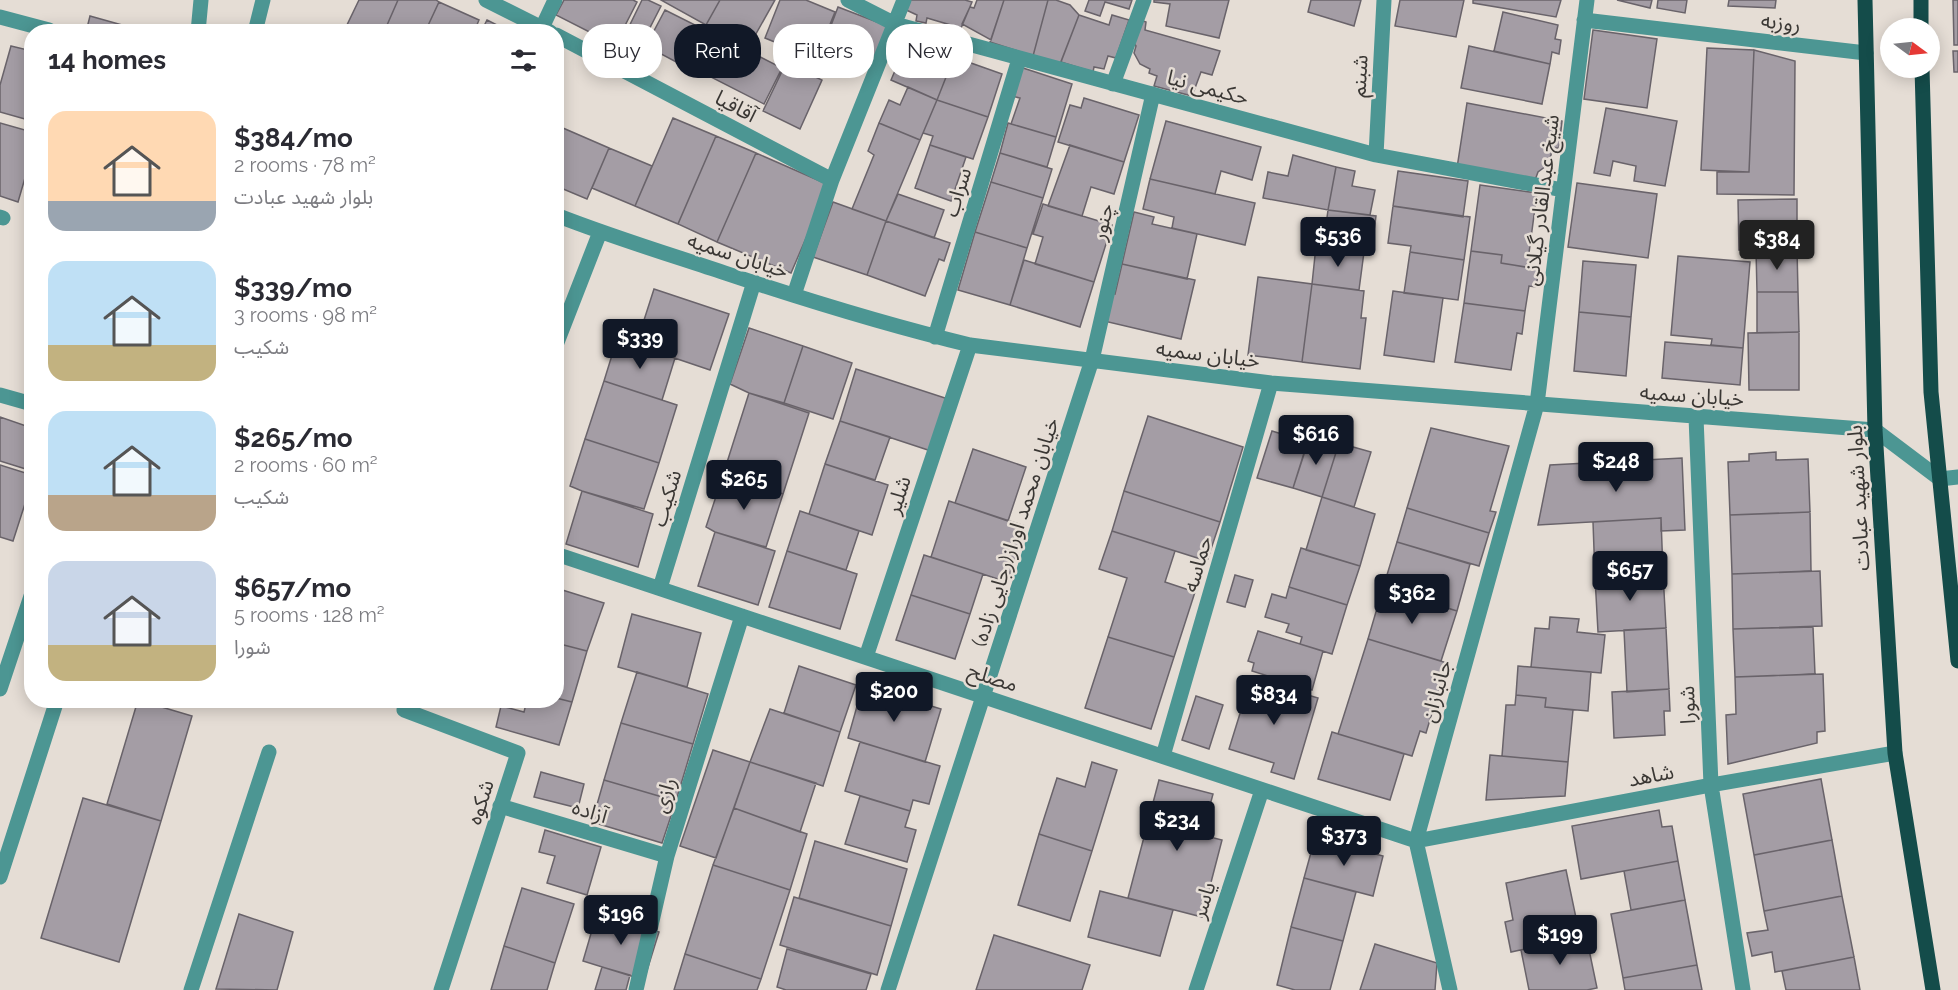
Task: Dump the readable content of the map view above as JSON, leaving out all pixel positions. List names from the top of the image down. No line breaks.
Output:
{"streets":{"main road":["بلوار شهید عبادت"],"street":["روزبه","شبنم","حکیمی نیا","آقاقیا","سراب","شیخ عبدالقادر گیلانی","چنور","خیابان سمیه","شلیر","شکیب","خیابان محمد اوراز(رجایی زاده)","حماسه","مصلح","جانبازان","شورا","شاهد","رازی","شکوه","آزاده","یاسر"]},"crossings":[["روزبه","شیخ عبدالقادر گیلانی"],["روزبه","بلوار شهید عبادت"],["شبنم","حکیمی نیا"],["حکیمی نیا","سراب"],["حکیمی نیا","شیخ عبدالقادر گیلانی"],["حکیمی نیا","چنور"],["سراب","خیابان سمیه"],["شیخ عبدالقادر گیلانی","خیابان سمیه"],["شیخ عبدالقادر گیلانی","جانبازان"],["چنور","خیابان سمیه"],["چنور","خیابان محمد اوراز(رجایی زاده)"],["خیابان سمیه","شلیر"],["خیابان سمیه","شکیب"],["خیابان سمیه","بلوار شهید عبادت"],["خیابان سمیه","خیابان محمد اوراز(رجایی زاده)"],["خیابان سمیه","حماسه"],["خیابان سمیه","جانبازان"],["خیابان سمیه","شورا"],["شلیر","مصلح"],["شکیب","مصلح"],["بلوار شهید عبادت","شاهد"],["خیابان محمد اوراز(رجایی زاده)","مصلح"],["حماسه","مصلح"],["مصلح","جانبازان"],["مصلح","شاهد"],["مصلح","رازی"],["مصلح","یاسر"],["جانبازان","شاهد"],["شورا","شاهد"],["رازی","آزاده"],["شکوه","آزاده"]],"north":"right","page":{"chip":["Buy","Rent","Filters","New"],"heading":"14 homes","list":[{"name":"$384/mo","note":"2 rooms · 78 m² · بلوار شهید عبادت"},{"name":"$339/mo","note":"3 rooms · 98 m² · شکیب"},{"name":"$265/mo","note":"2 rooms · 60 m² · شکیب"},{"name":"$657/mo","note":"5 rooms · 128 m² · شورا"}],"price":["$536","$384","$339","$616","$248","$265","$657","$362","$200","$834","$234","$373","$196","$199"]}}
